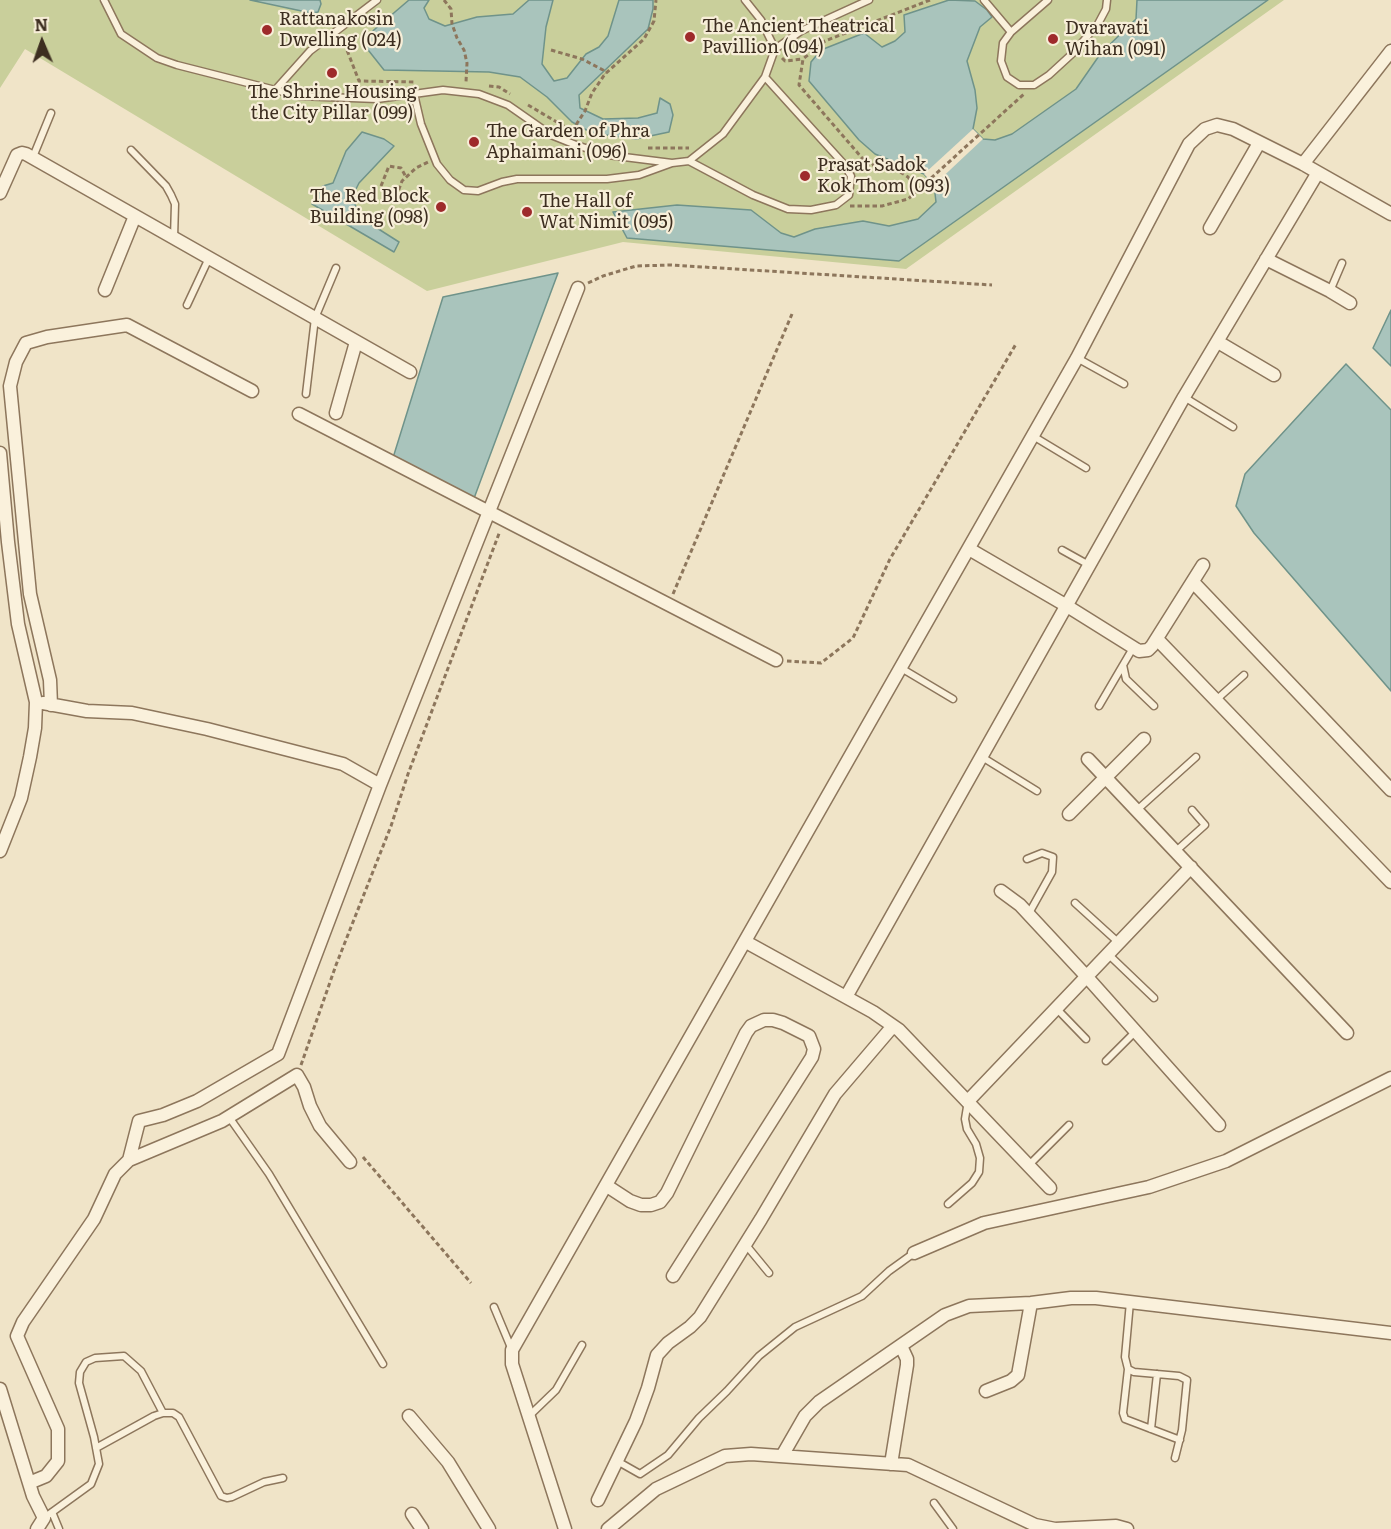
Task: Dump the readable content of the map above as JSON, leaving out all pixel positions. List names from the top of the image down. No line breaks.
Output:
{"places":["Rattanakosin Dwelling (024)","The Ancient Theatrical Pavillion (094)","Dvaravati Wihan (091)","The Shrine Housing the City Pillar (099)","The Garden of Phra Aphaimani (096)","Prasat Sadok Kok Thom (093)","The Red Block Building (098)","The Hall of Wat Nimit (095)"],"north":"top"}
